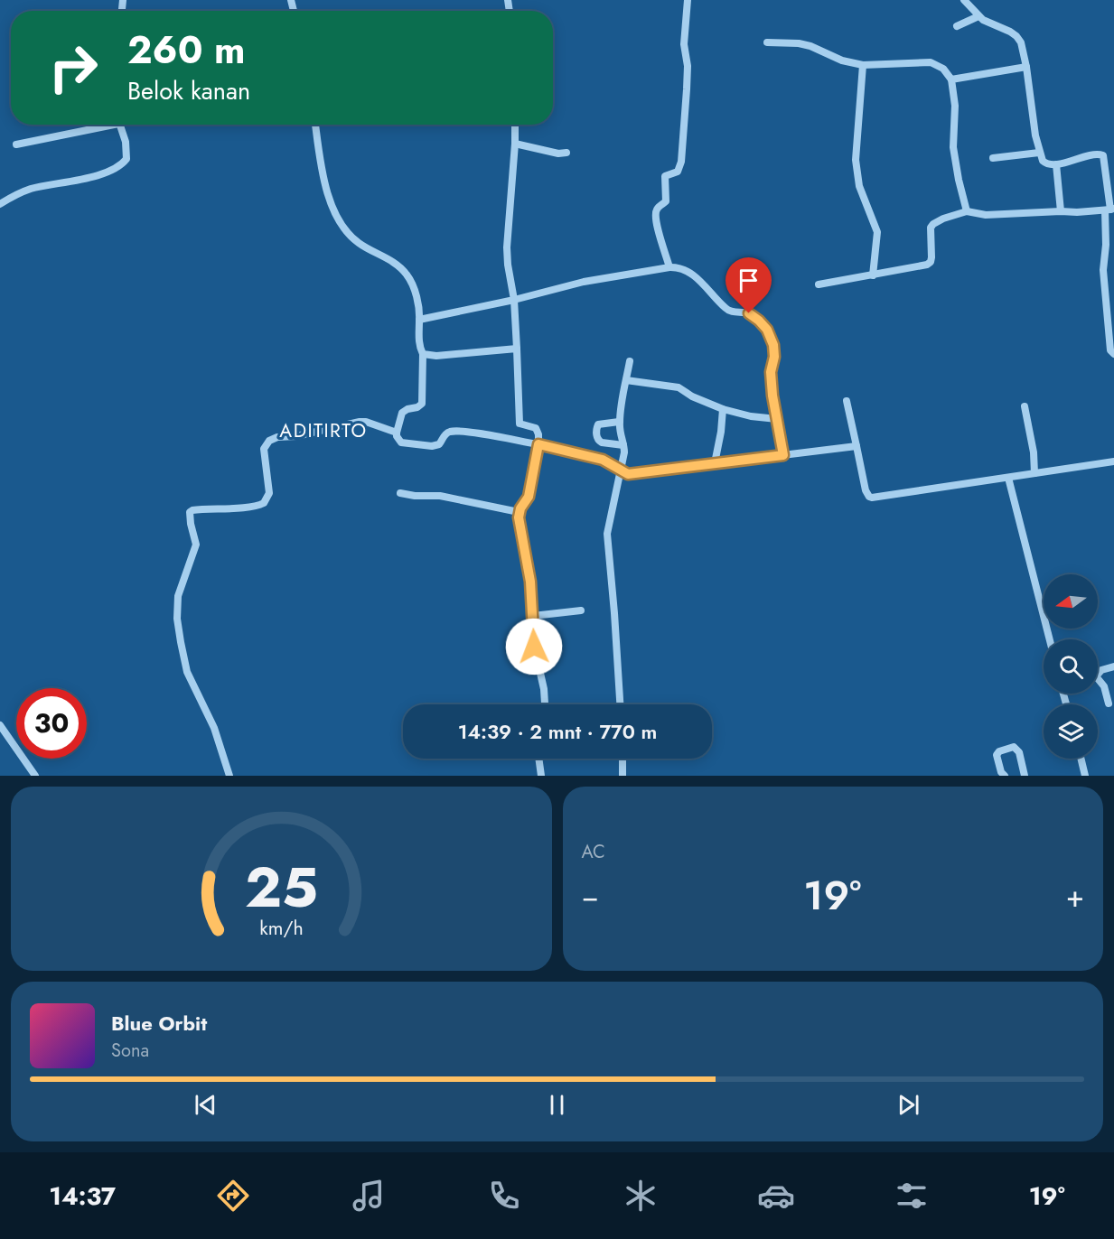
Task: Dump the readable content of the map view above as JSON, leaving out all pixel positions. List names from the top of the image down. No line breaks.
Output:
{"districts":["ADITIRTO"],"north":"left","page":{"turn":["260 m","Belok kanan"],"limit":"30","trip":"14:39 · 2 mnt · 770 m","tile":"AC","heat":["−","19°","+"],"song":["Blue Orbit","Sona"],"tabs":["14:37","19°"],"gauge":["25","km/h"]}}
